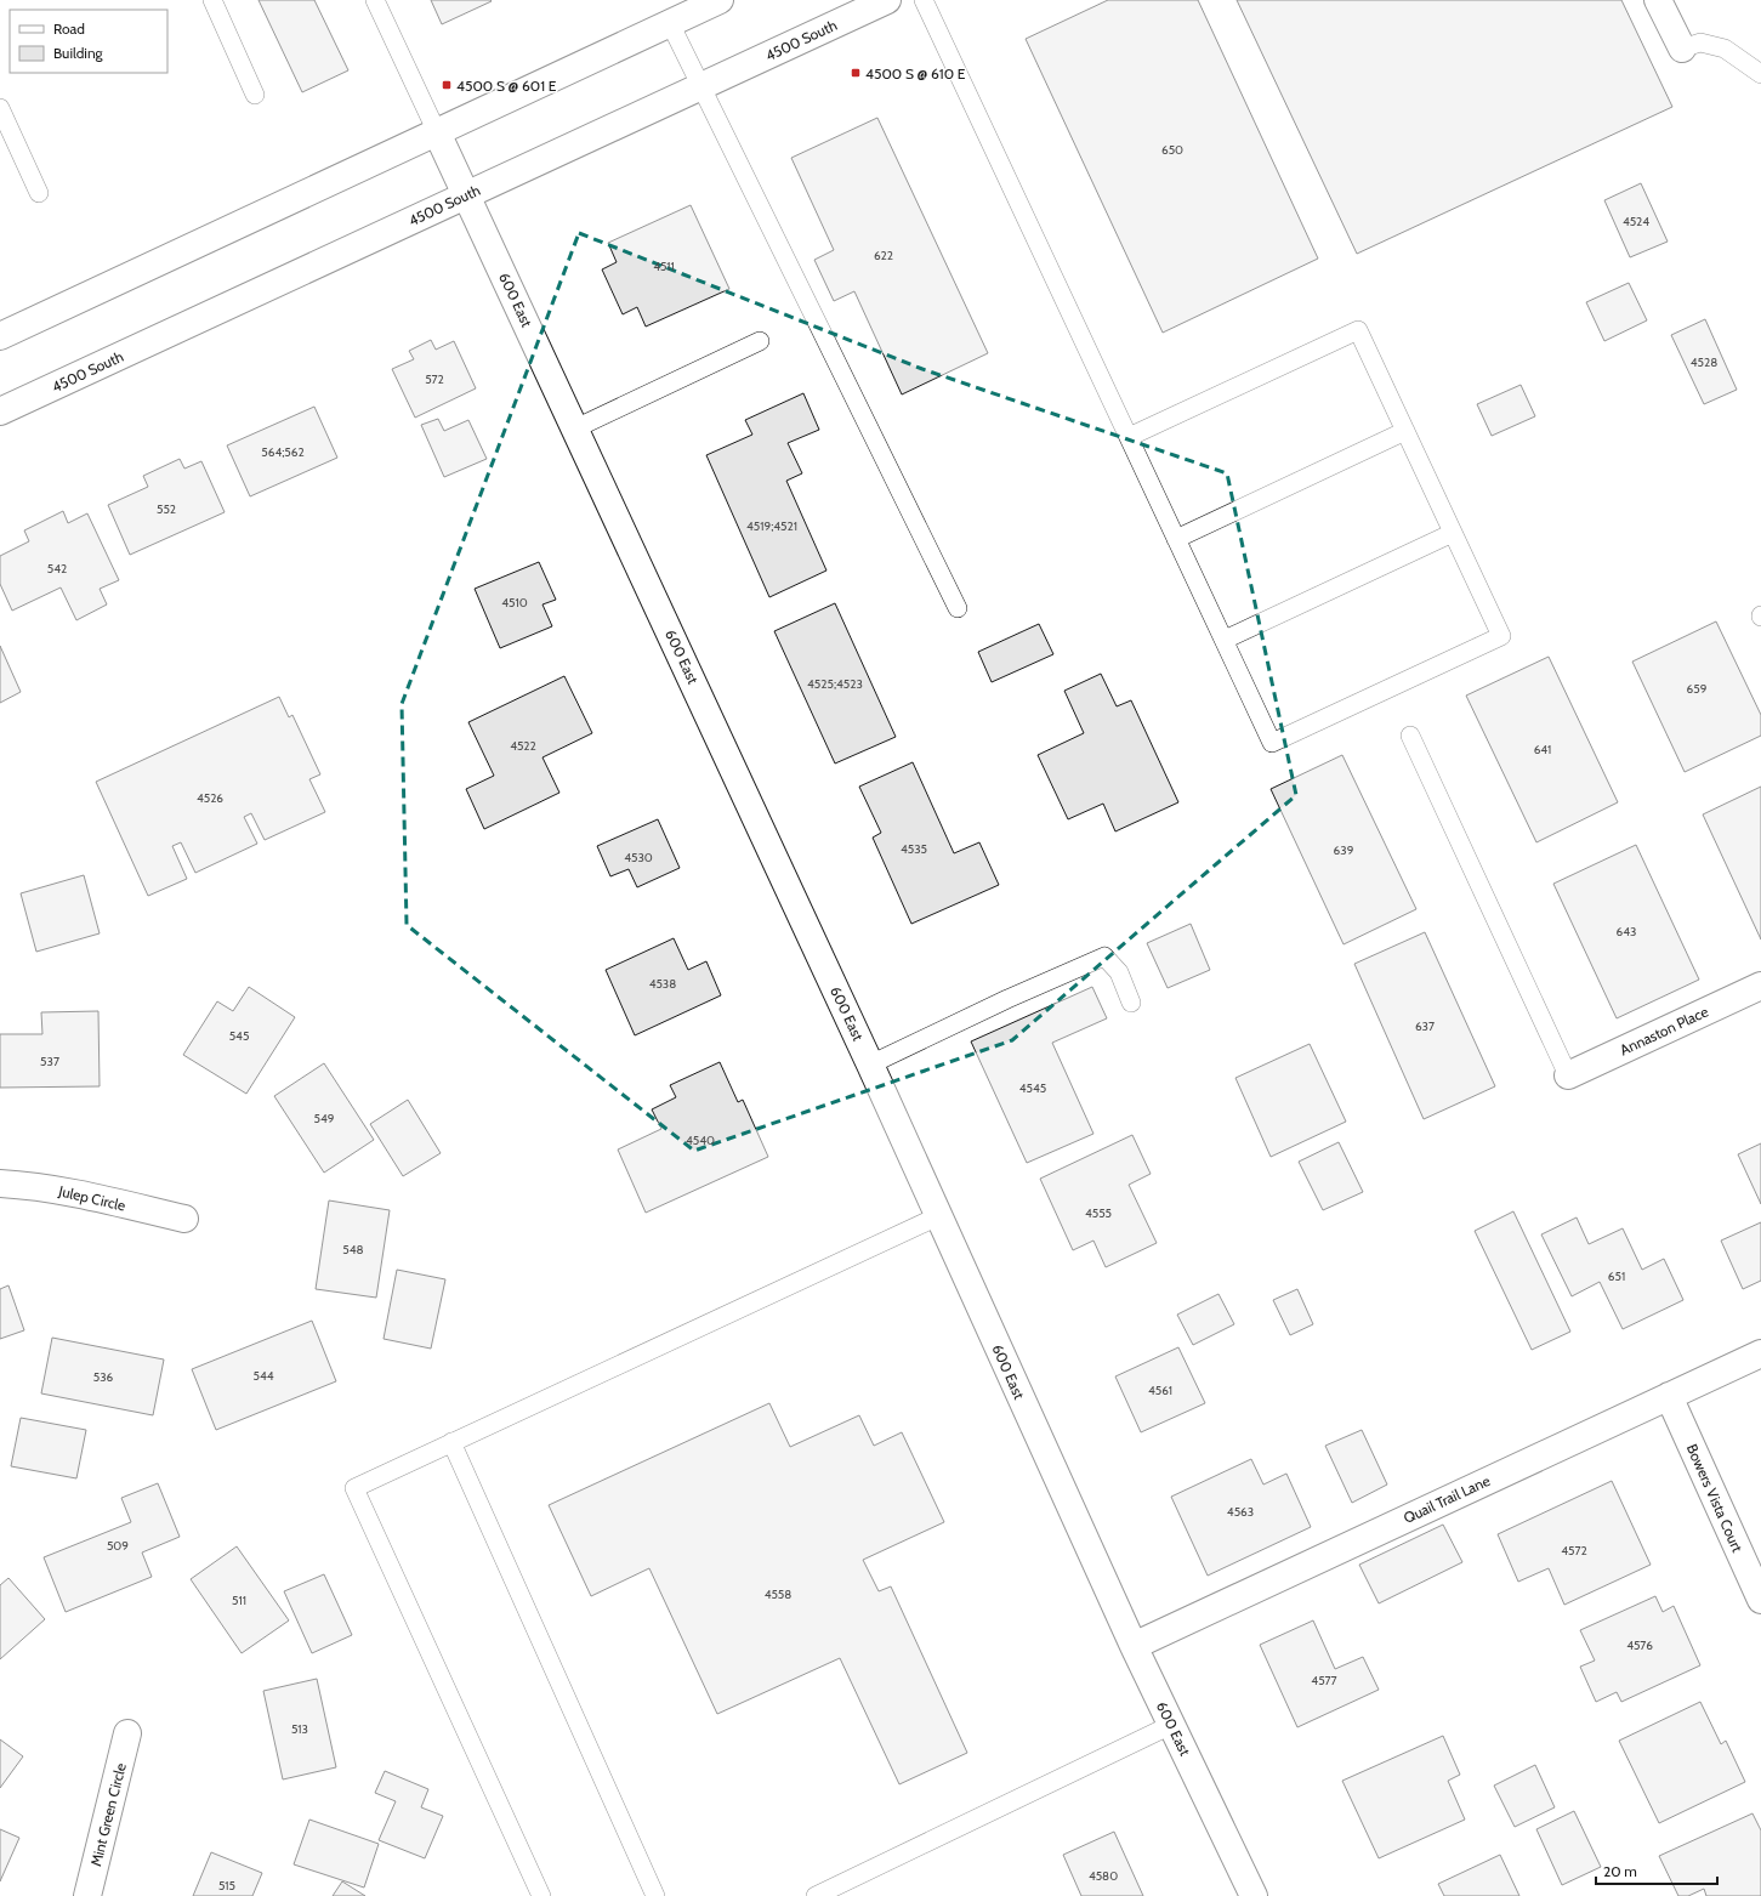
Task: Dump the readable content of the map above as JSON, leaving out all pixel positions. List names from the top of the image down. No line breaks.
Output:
{"streets":{"street":["4500 South","600 East","Annaston Place","Julep Circle","Bowers Vista Court","Quail Trail Lane","Mint Green Circle"]},"crossings":[["4500 South","600 East"],["600 East","Quail Trail Lane"],["Bowers Vista Court","Quail Trail Lane"]],"places":{"transit":["4500 S @ 610 E","4500 S @ 601 E"]},"house_numbers":["650","4524","622","4511","4528","572","564;562","552","4519;4521","542","4510","4525;4523","659","4522","641","4526","4535","639","4530","643","4538","637","545","537","4545","549","4540","4555","548","651","544","536","4561","4563","509","4572","4558","511","4576","4577","513","4580","515"],"legend":["Road","Building"],"scale_bar":"20 m"}
